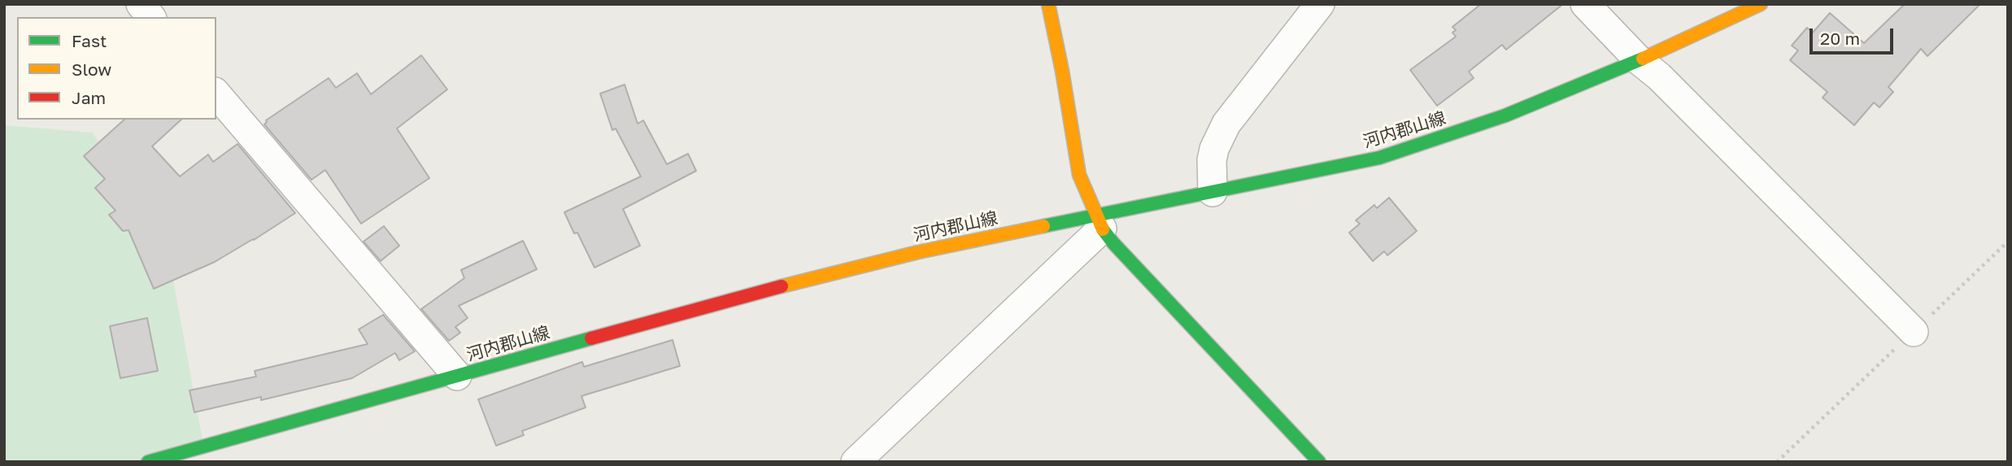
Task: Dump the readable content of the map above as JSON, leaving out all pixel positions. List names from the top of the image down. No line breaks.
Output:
{"streets":{"main road":["河内郡山線"]},"legend":["Fast","Slow","Jam"],"scale_bar":"20 m"}
